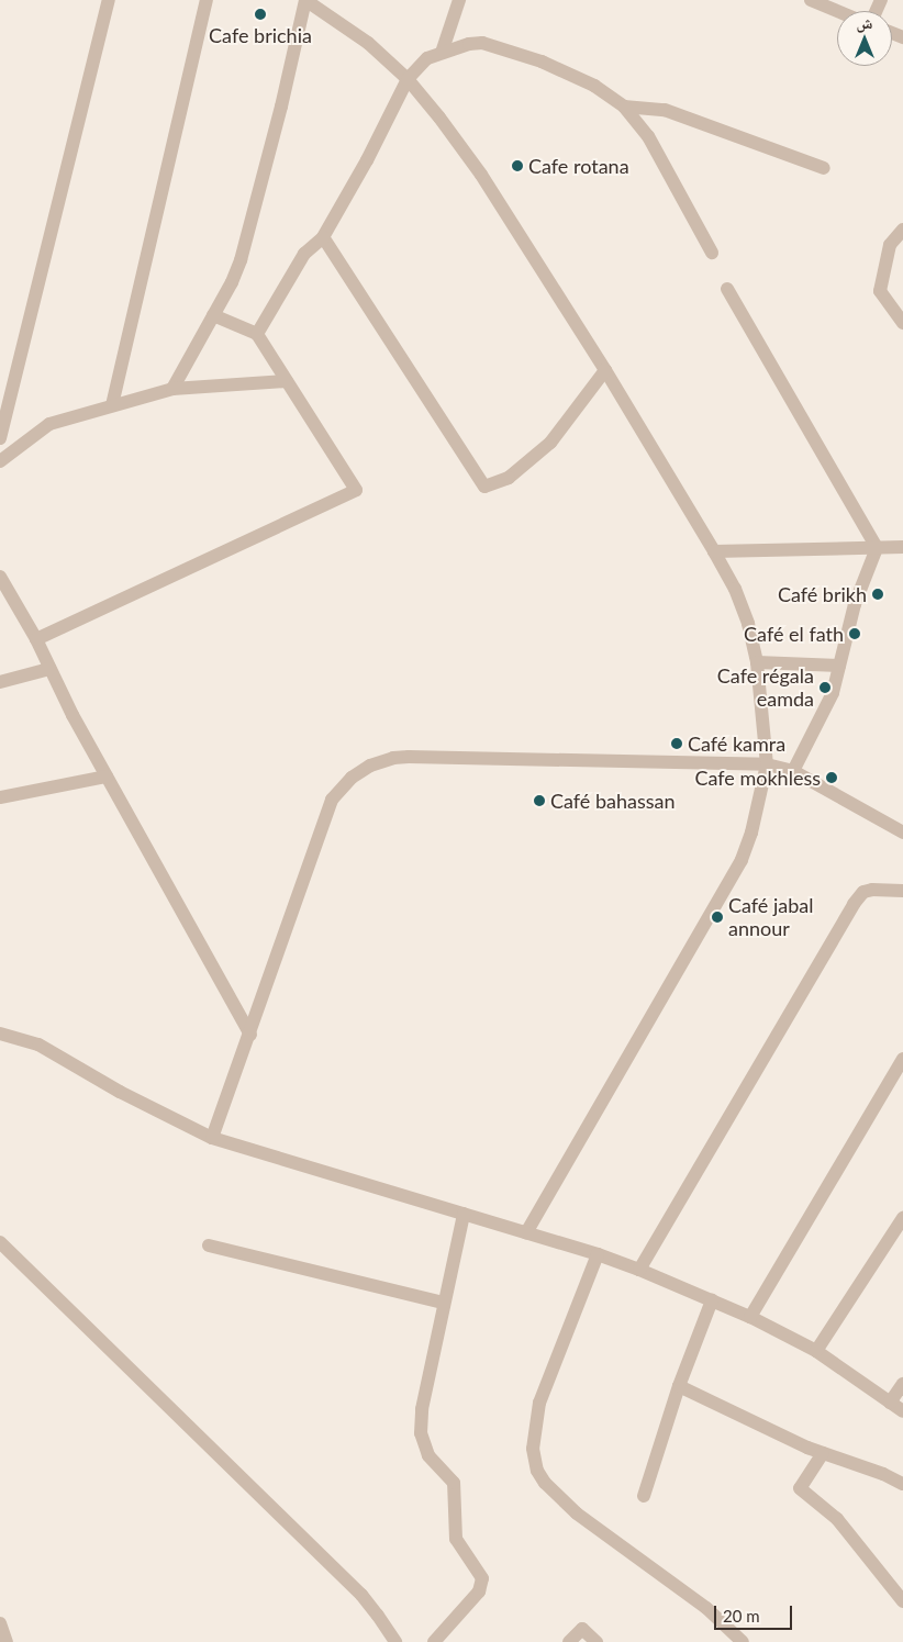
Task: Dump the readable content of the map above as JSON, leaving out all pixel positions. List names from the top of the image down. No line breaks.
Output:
{"places":["Cafe brichia","Cafe rotana","Café brikh","Café el fath","Cafe régala eamda","Café kamra","Cafe mokhless","Café bahassan","Café jabal annour"],"scale_bar":"20 m","north":"top"}
